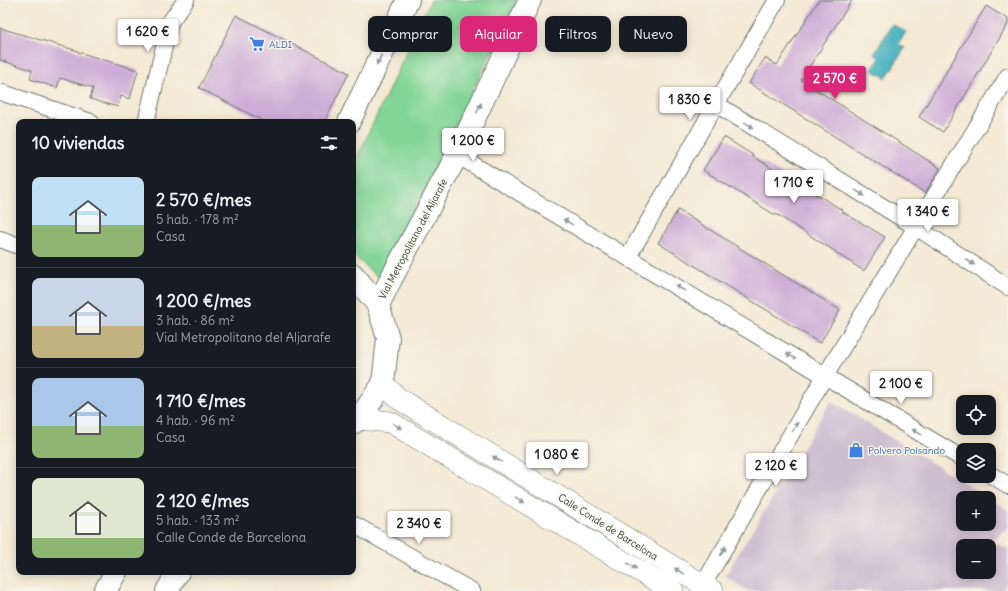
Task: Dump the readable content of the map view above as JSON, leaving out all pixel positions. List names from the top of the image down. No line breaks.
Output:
{"streets":{"main road":["Vial Metropolitano del Aljarafe"],"street":["Calle Conde de Barcelona"]},"crossings":[["Vial Metropolitano del Aljarafe","Calle Conde de Barcelona"]],"places":{"supermarket":["ALDI"],"shop":["Polvero Polsando"]},"page":{"chip":["Comprar","Alquilar","Filtros","Nuevo"],"price":["1 620 €","2 570 €","1 830 €","1 200 €","1 710 €","1 340 €","2 100 €","1 080 €","2 120 €","2 340 €"],"heading":"10 viviendas","list":[{"name":"2 570 €/mes","note":"5 hab. · 178 m² · Casa"},{"name":"1 200 €/mes","note":"3 hab. · 86 m² · Vial Metropolitano del Aljarafe"},{"name":"1 710 €/mes","note":"4 hab. · 96 m² · Casa"},{"name":"2 120 €/mes","note":"5 hab. · 133 m² · Calle Conde de Barcelona"}],"map_buttons":["+","−"]}}
